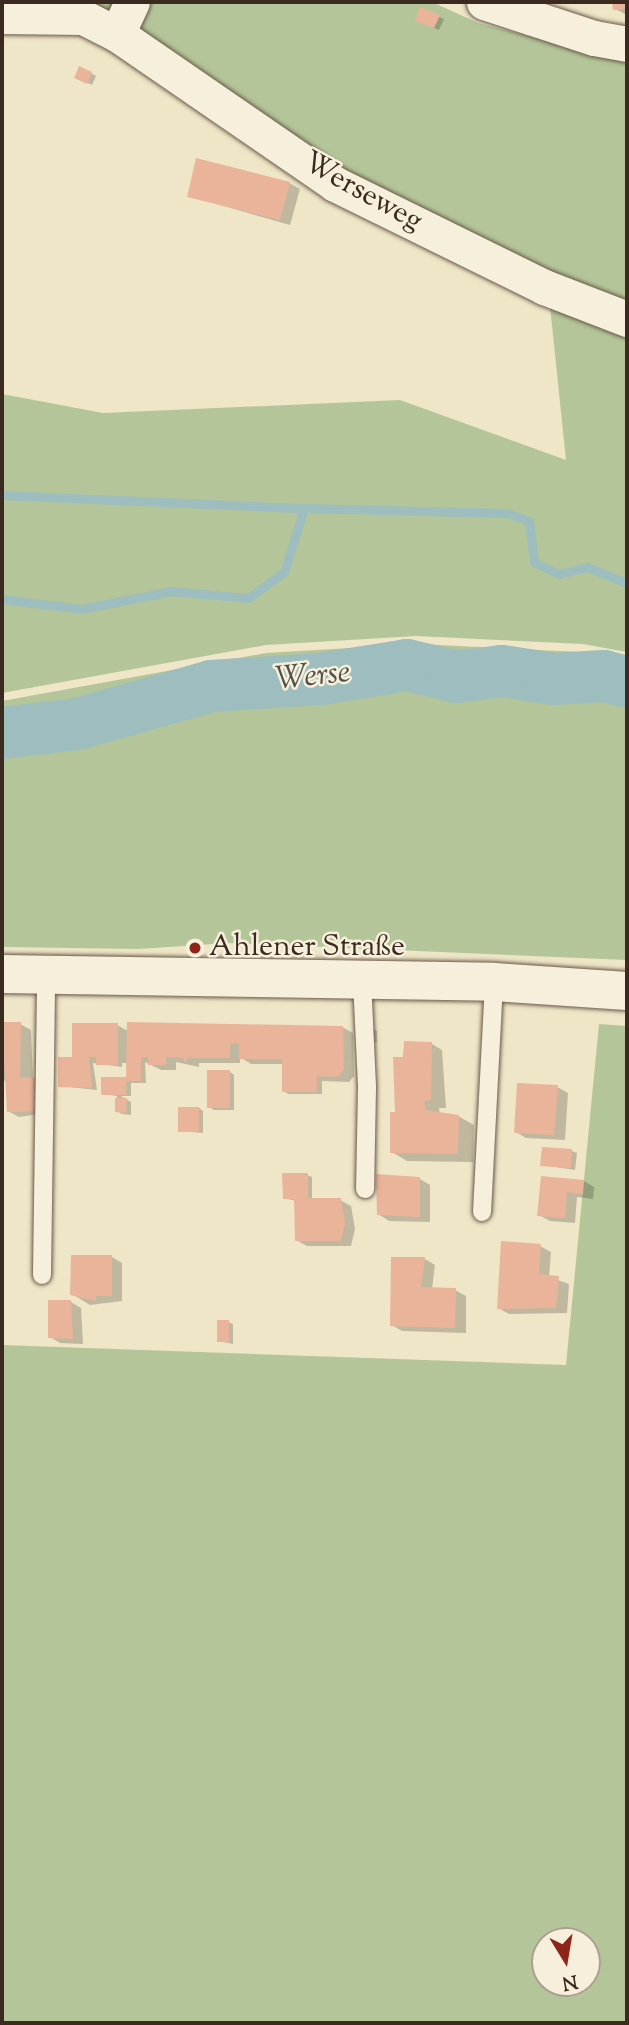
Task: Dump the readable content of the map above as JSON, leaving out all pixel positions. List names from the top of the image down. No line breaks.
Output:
{"streets":{"street":["Werseweg"]},"water":["Werse"],"places":["Ahlener Straße"],"north":"bottom"}
